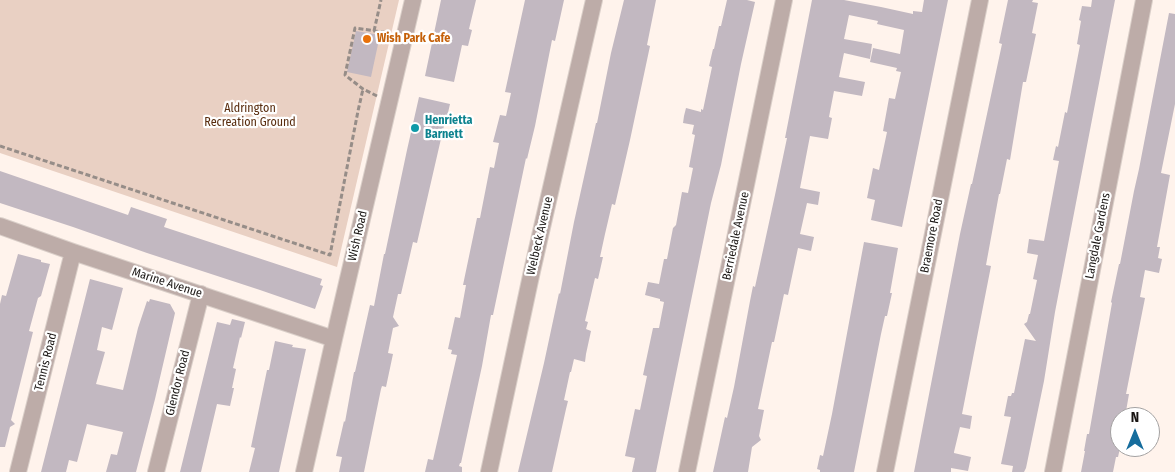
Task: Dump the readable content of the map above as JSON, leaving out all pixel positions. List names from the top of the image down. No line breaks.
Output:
{"streets":{"street":["Wish Road","Welbeck Avenue","Berriedale Avenue","Braemore Road","Langdale Gardens","Marine Avenue","Tennis Road","Glendor Road"]},"crossings":[["Wish Road","Marine Avenue"],["Marine Avenue","Tennis Road"],["Marine Avenue","Glendor Road"]],"parks":["Aldrington Recreation Ground"],"places":["Wish Park Cafe","Henrietta Barnett"],"north":"top"}
